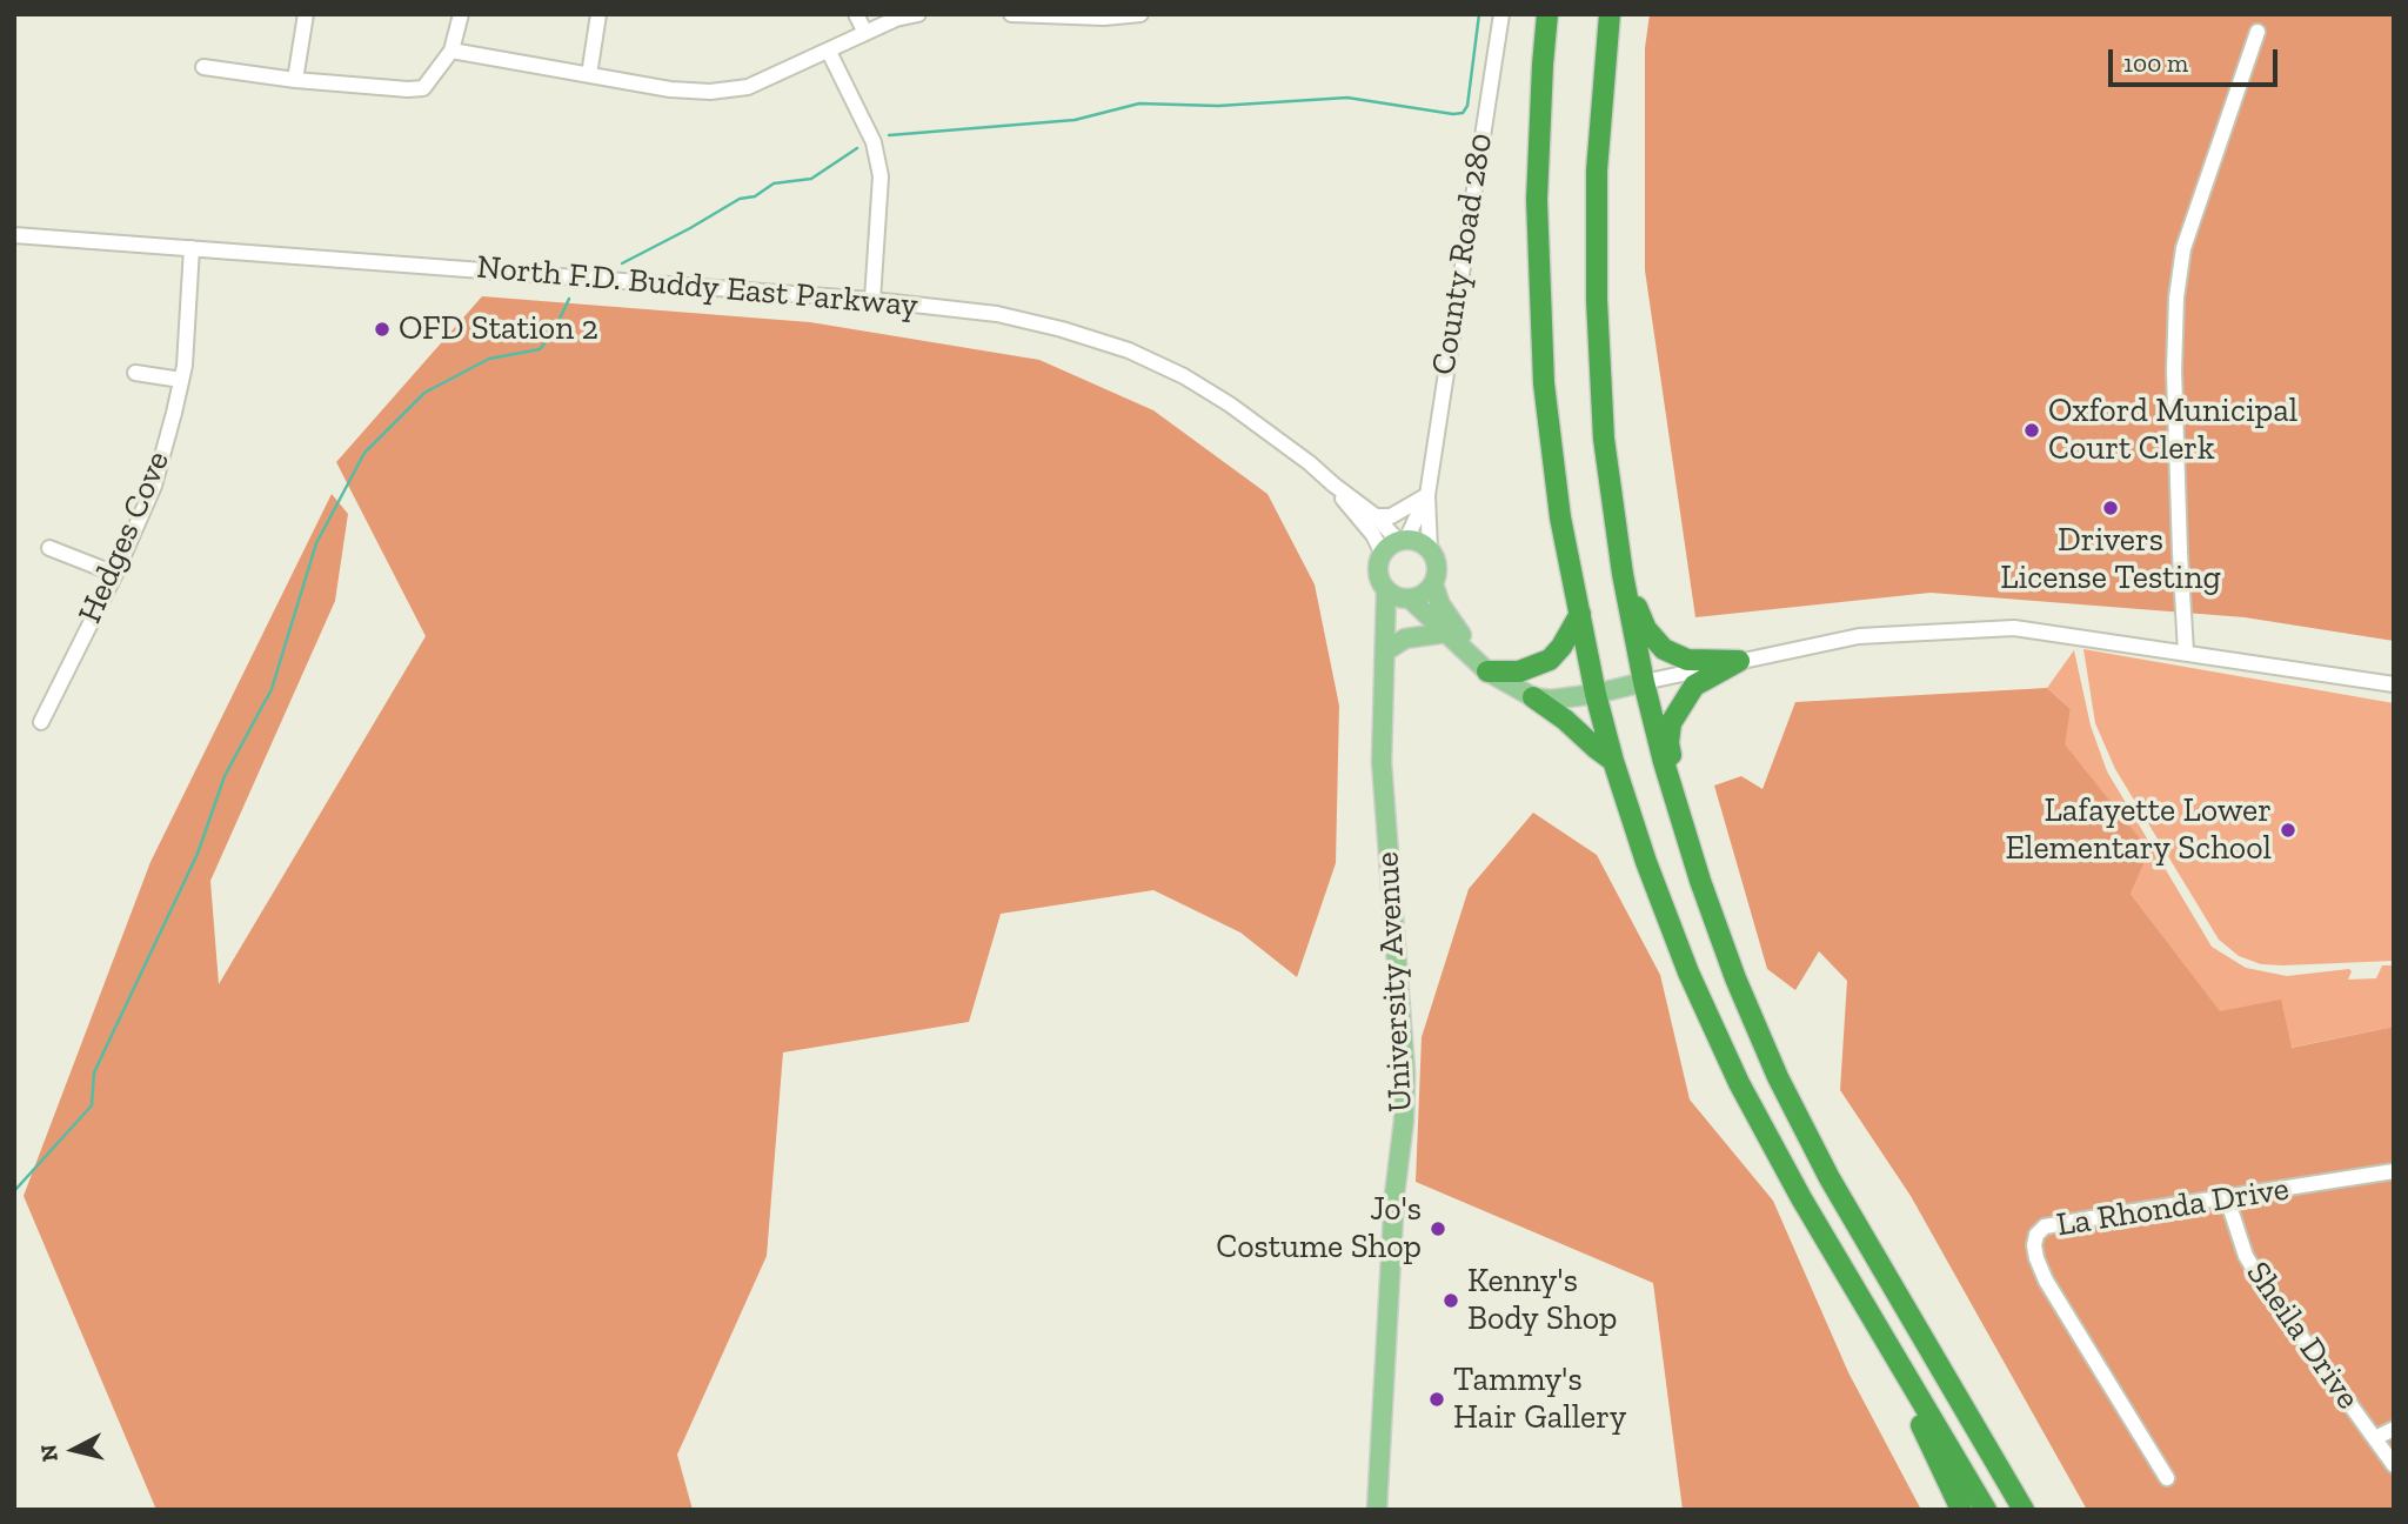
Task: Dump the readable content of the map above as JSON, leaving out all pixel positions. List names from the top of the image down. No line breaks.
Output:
{"streets":{"main road":["University Avenue"],"street":["County Road 280","North F.D. Buddy East Parkway","Hedges Cove","La Rhonda Drive","Sheila Drive"]},"crossings":[["North F.D. Buddy East Parkway","Hedges Cove"],["La Rhonda Drive","Sheila Drive"]],"places":["OFD Station 2","Oxford Municipal Court Clerk","Drivers License Testing","Lafayette Lower Elementary School","Jo's Costume Shop","Kenny's Body Shop","Tammy's Hair Gallery"],"scale_bar":"100 m","north":"left"}
